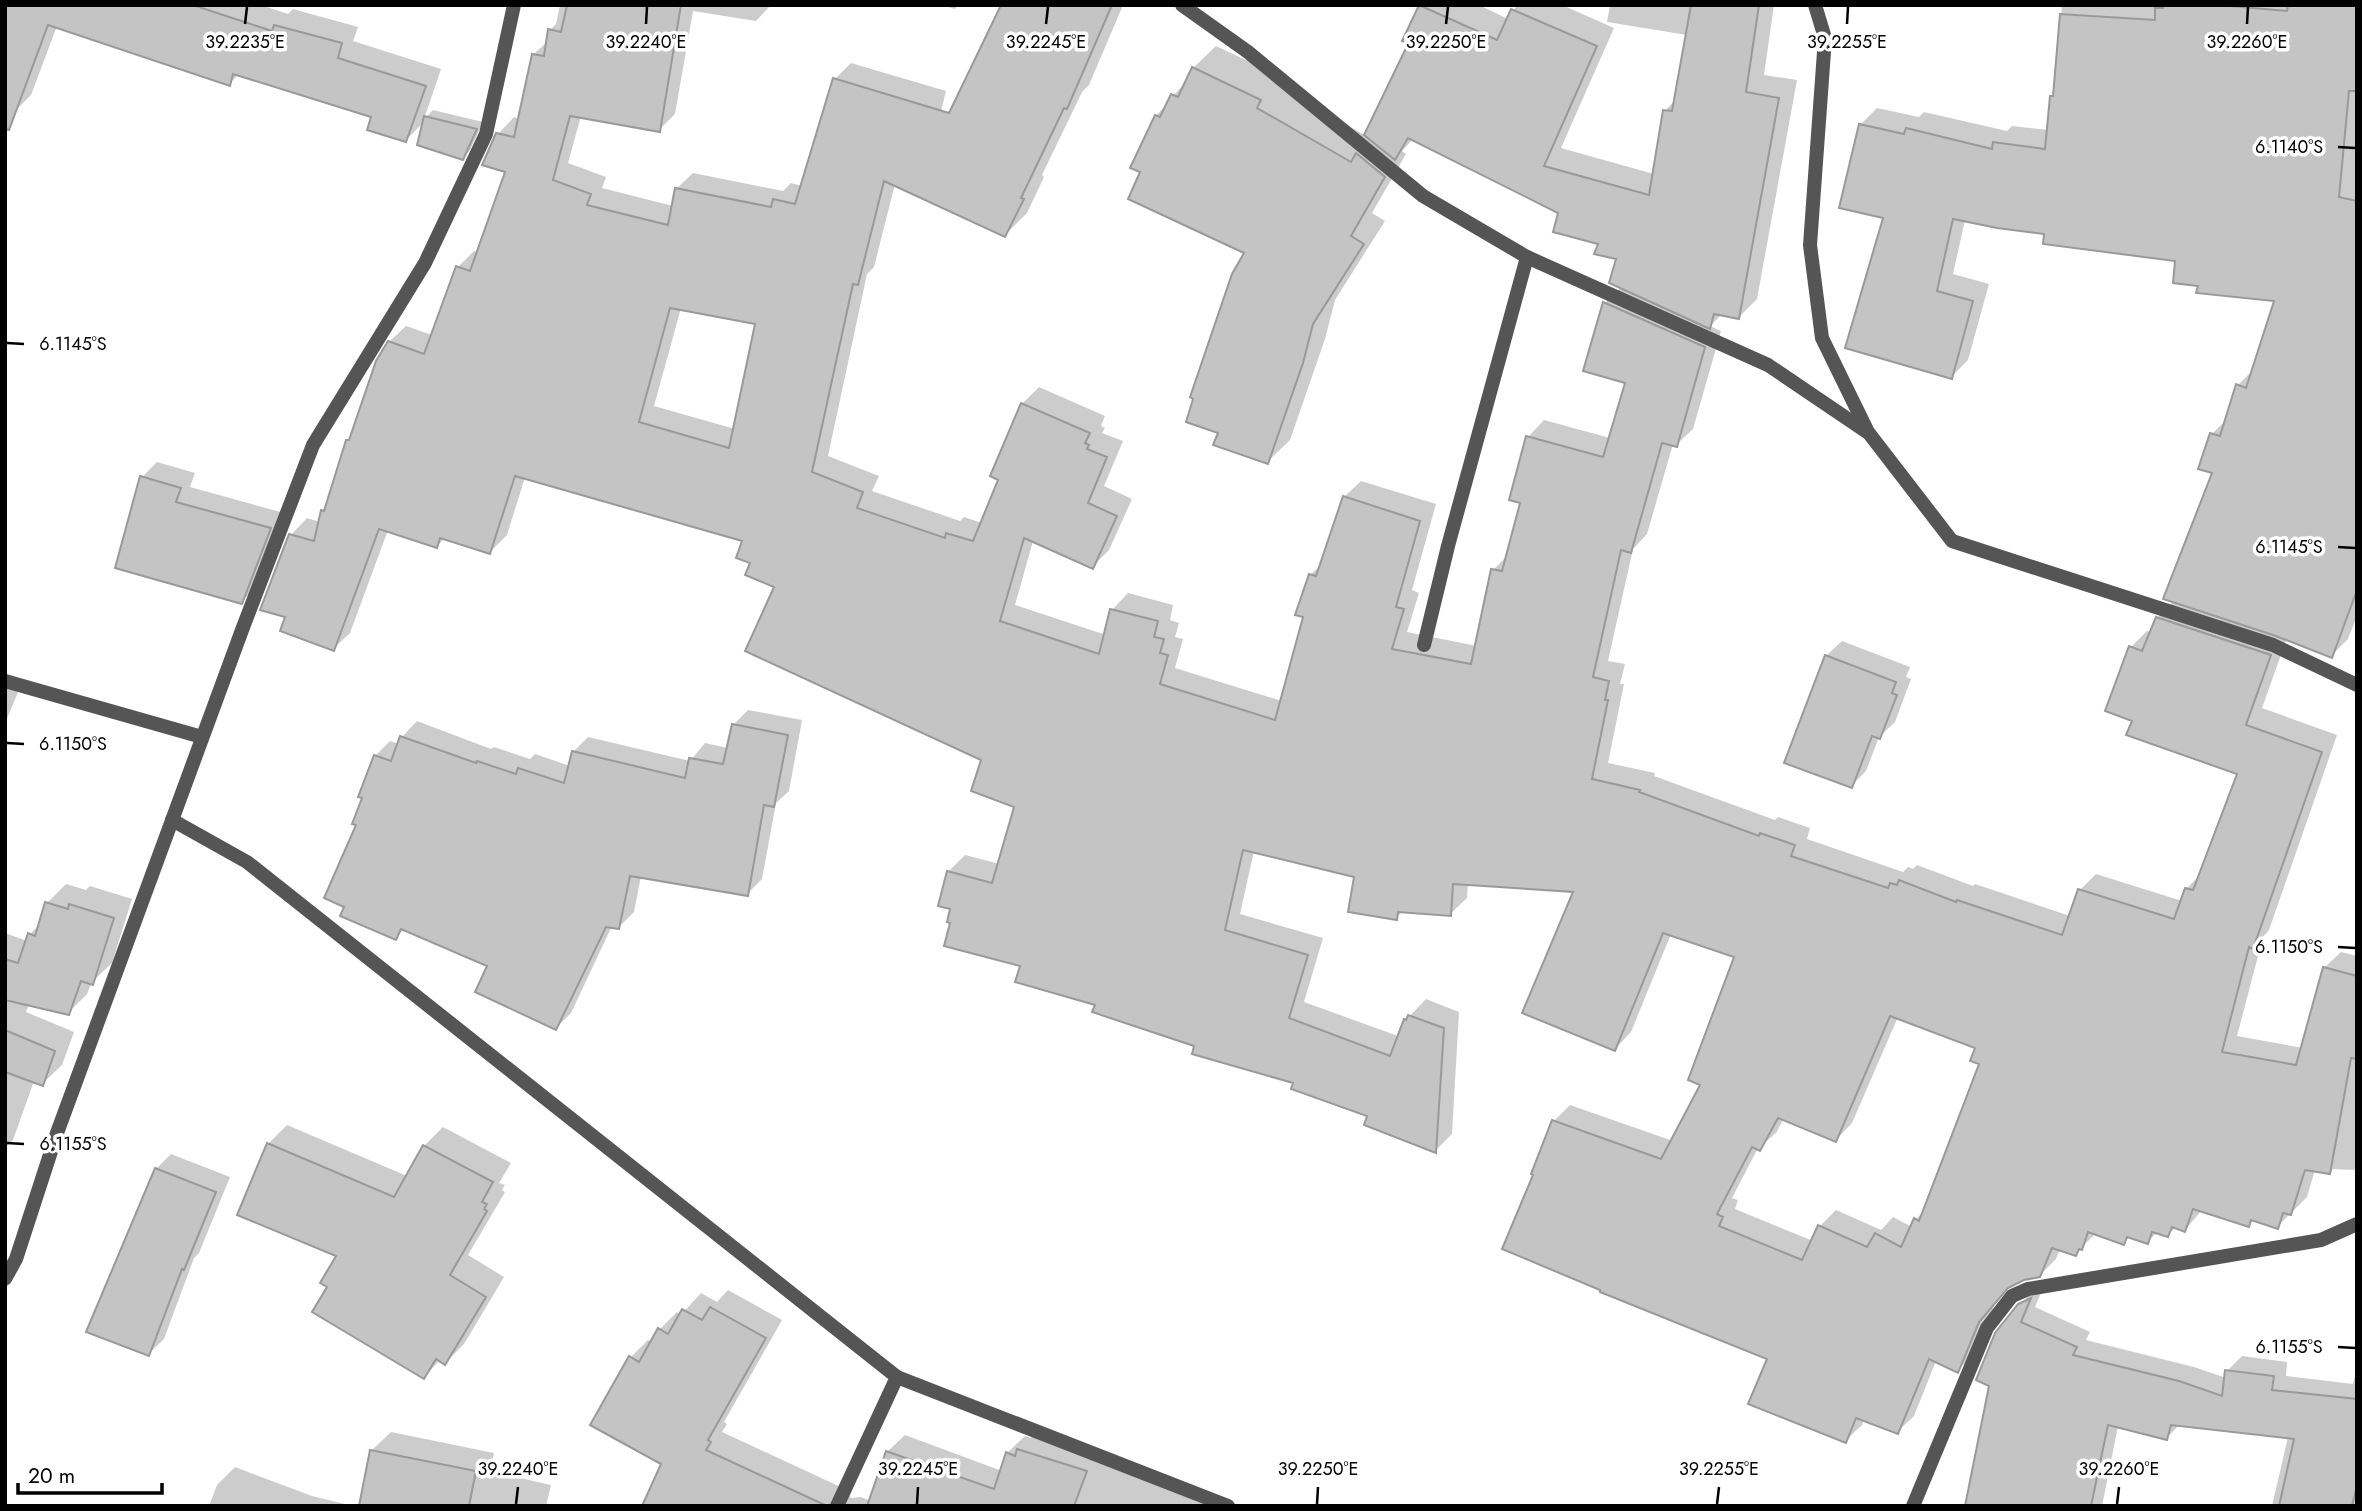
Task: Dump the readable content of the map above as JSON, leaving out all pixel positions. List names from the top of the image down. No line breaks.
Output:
{"scale_bar":"20 m","coordinates":["39.2235°E","39.2240°E","39.2245°E","39.2250°E","39.2255°E","39.2260°E","6.1140°S","6.1145°S","6.1150°S","6.1155°S"]}
